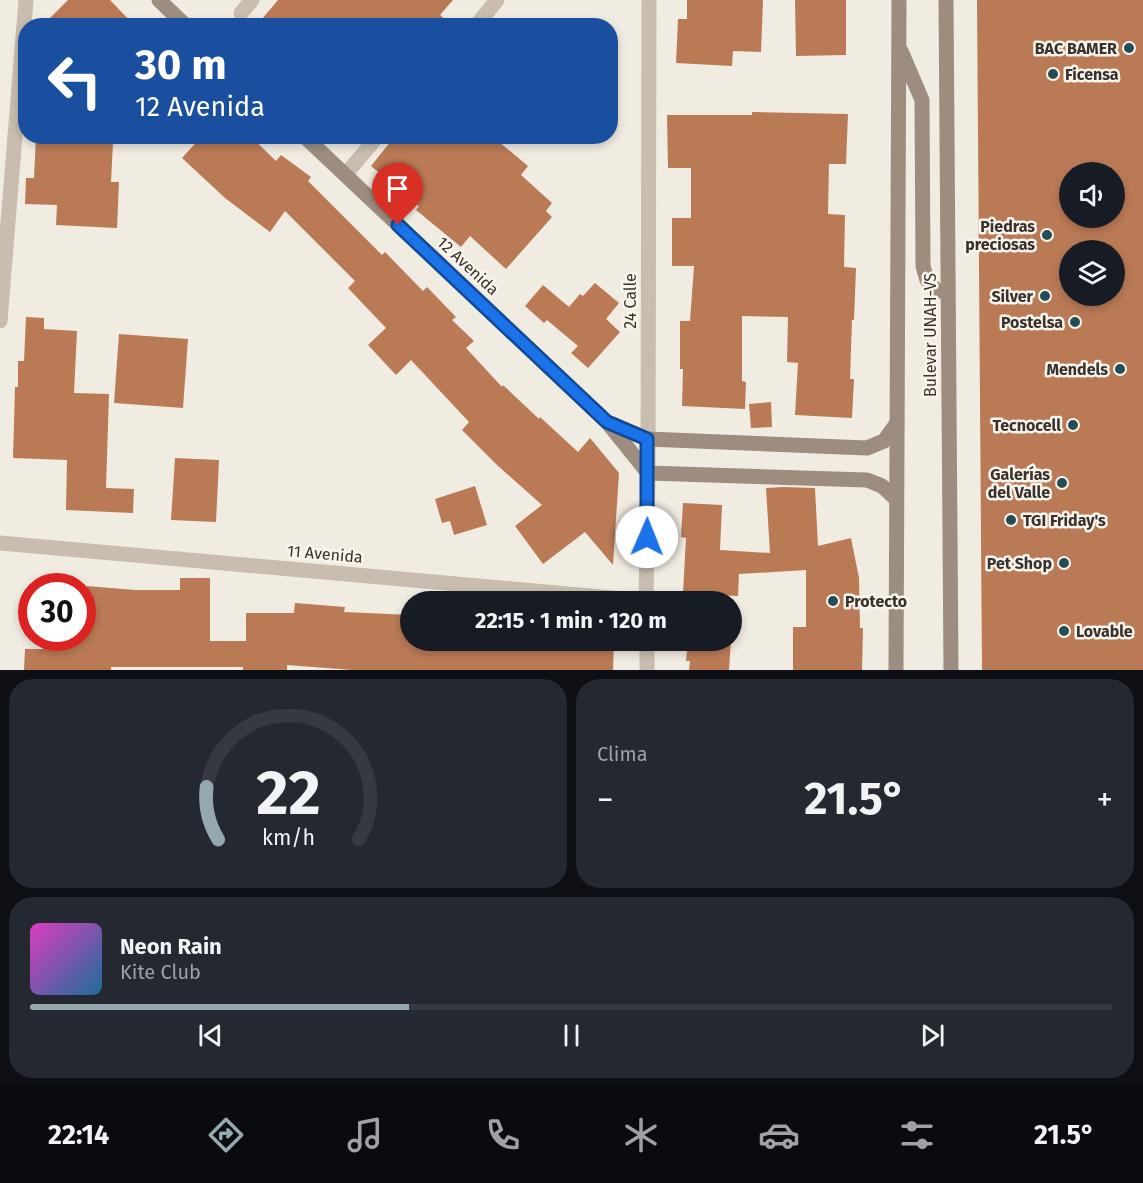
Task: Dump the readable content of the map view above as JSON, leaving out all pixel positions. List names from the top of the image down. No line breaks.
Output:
{"streets":{"main road":["12 Avenida","Bulevar UNAH-VS"],"street":["24 Calle","11 Avenida"]},"crossings":[["12 Avenida","24 Calle"],["12 Avenida","Bulevar UNAH-VS"]],"places":["BAC BAMER","Ficensa","Piedras preciosas","Silver","Postelsa","Mendels","Tecnocell","Galerías del Valle","TGI Friday's","Pet Shop","Protecto","Lovable"],"page":{"turn":["30 m","12 Avenida"],"limit":"30","trip":"22:15 · 1 min · 120 m","tile":"Clima","heat":["−","21.5°","+"],"song":["Neon Rain","Kite Club"],"tabs":["22:14","21.5°"],"gauge":["22","km/h"]}}
